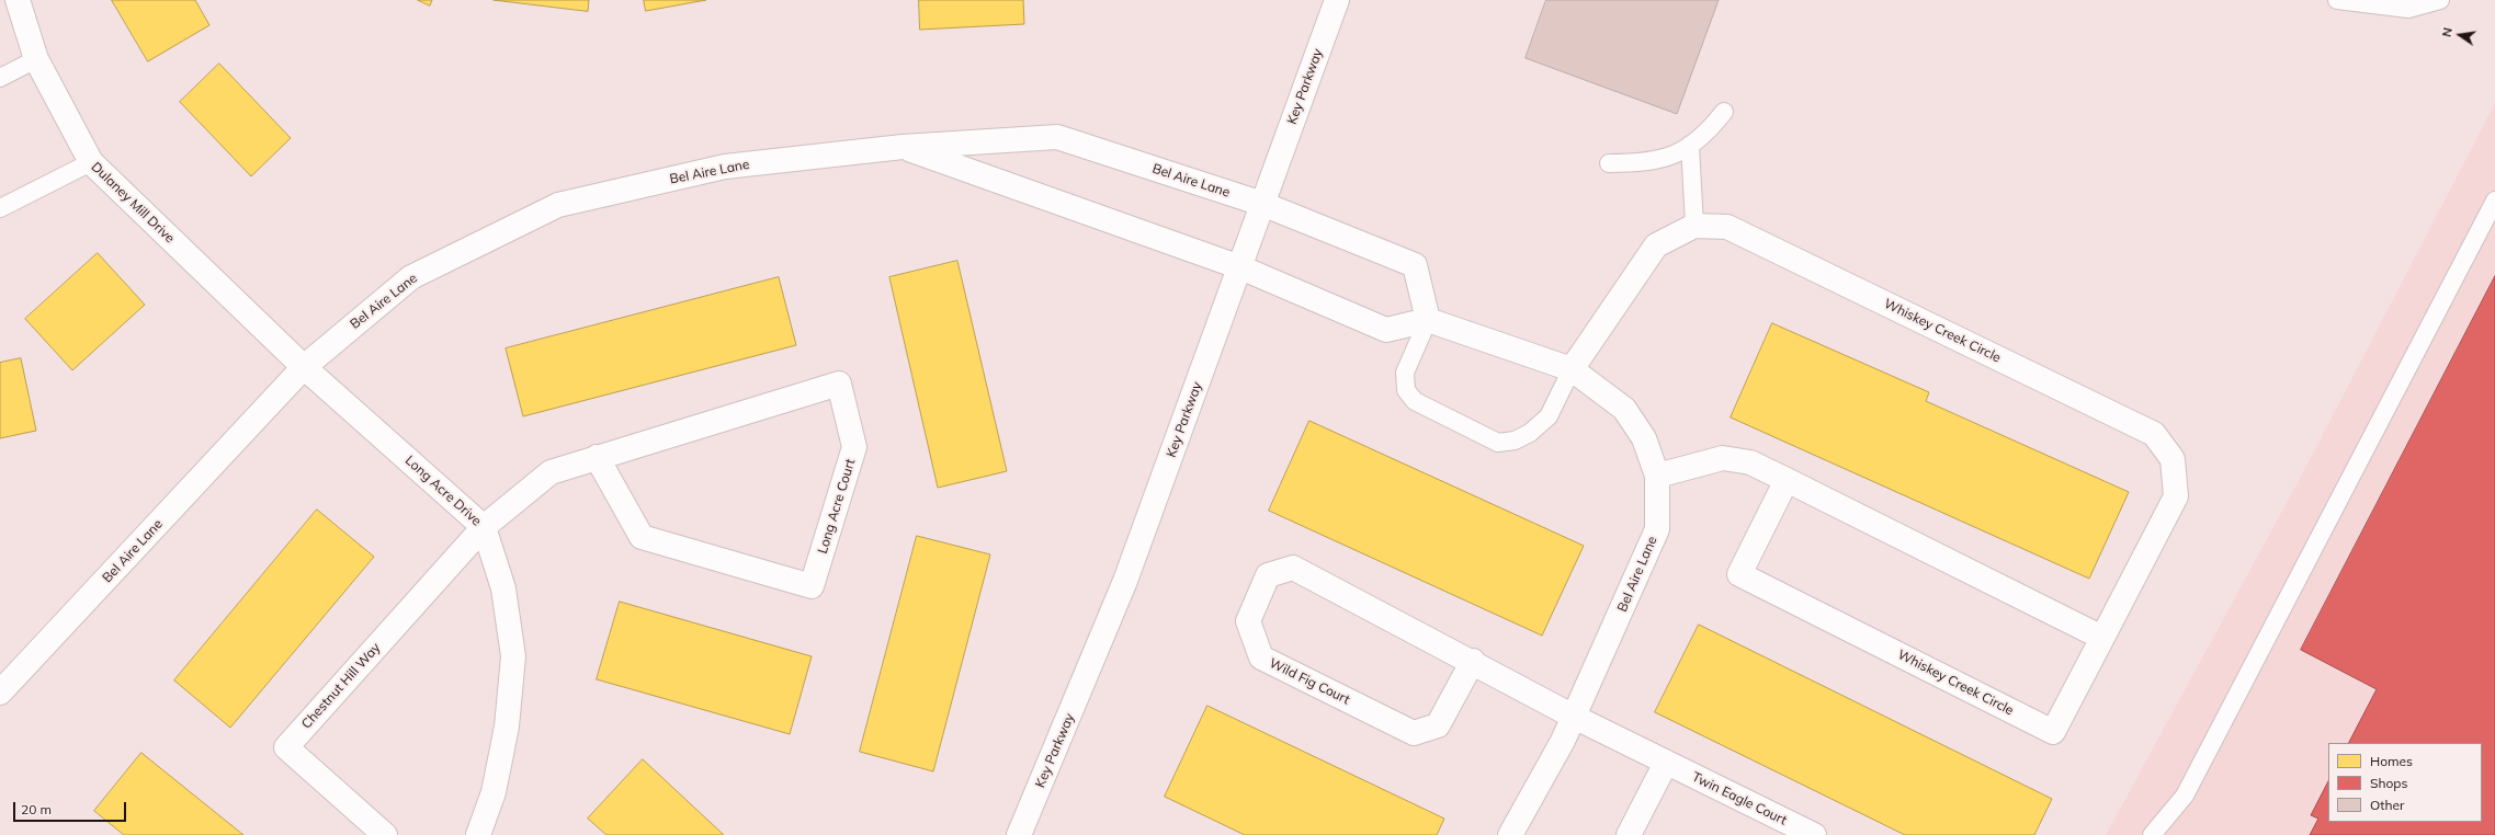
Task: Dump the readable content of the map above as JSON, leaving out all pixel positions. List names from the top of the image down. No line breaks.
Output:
{"streets":{"street":["Key Parkway","Bel Aire Lane","Dulaney Mill Drive","Whiskey Creek Circle","Long Acre Drive","Long Acre Court","Wild Fig Court","Chestnut Hill Way","Twin Eagle Court"]},"crossings":[["Key Parkway","Bel Aire Lane"],["Bel Aire Lane","Dulaney Mill Drive"],["Bel Aire Lane","Whiskey Creek Circle"],["Bel Aire Lane","Long Acre Drive"],["Bel Aire Lane","Wild Fig Court"],["Bel Aire Lane","Twin Eagle Court"],["Dulaney Mill Drive","Long Acre Drive"],["Long Acre Drive","Long Acre Court"],["Long Acre Drive","Chestnut Hill Way"],["Long Acre Court","Chestnut Hill Way"],["Wild Fig Court","Twin Eagle Court"]],"legend":["Homes","Shops","Other"],"scale_bar":"20 m","north":"left"}
